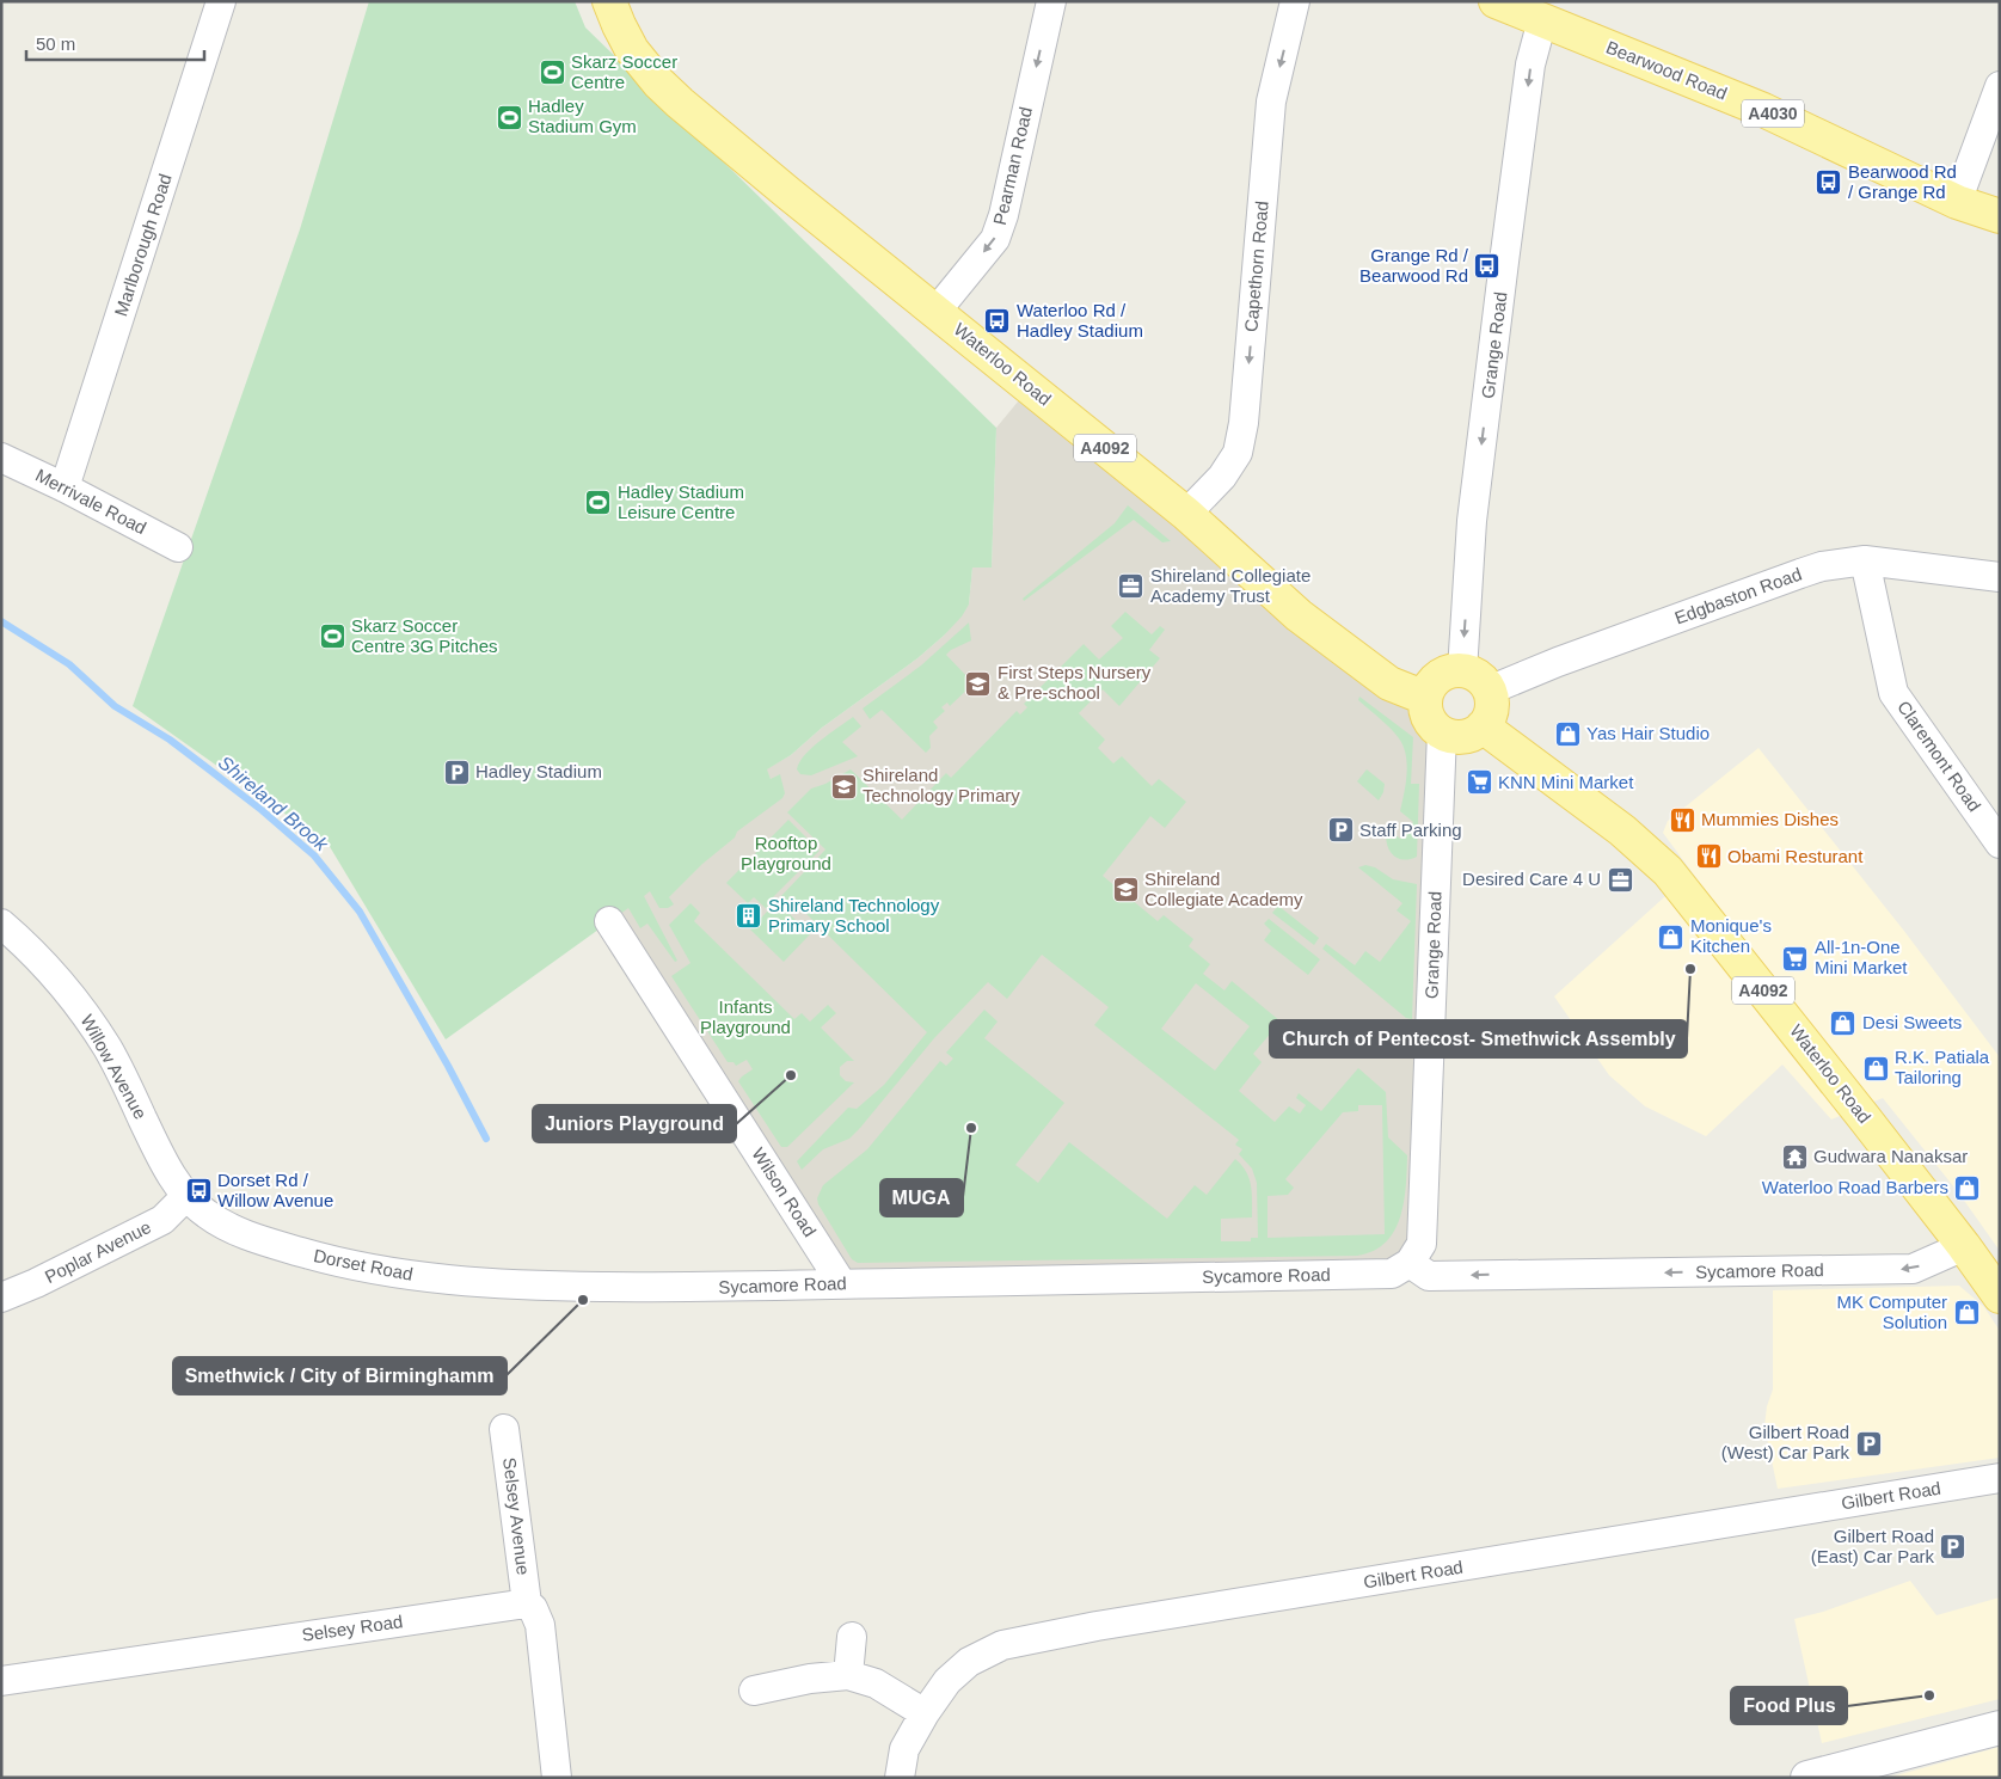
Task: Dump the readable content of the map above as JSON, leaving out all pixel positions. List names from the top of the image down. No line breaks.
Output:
{"streets":{"main road":["Bearwood Road","A4030","Waterloo Road","A4092"],"street":["Pearman Road","Marlborough Road","Capethorn Road","Grange Road","Merrivale Road","Edgbaston Road","Claremont Road","Willow Avenue","Wilson Road","Poplar Avenue","Dorset Road","Sycamore Road","Gilbert Road","Selsey Avenue","Selsey Road"]},"crossings":[["Bearwood Road","Grange Road"],["Pearman Road","Waterloo Road"],["Marlborough Road","Merrivale Road"],["Capethorn Road","Waterloo Road"],["Grange Road","Waterloo Road"],["Grange Road","Edgbaston Road"],["Grange Road","Sycamore Road"],["Waterloo Road","Edgbaston Road"],["Waterloo Road","Sycamore Road"],["Edgbaston Road","Claremont Road"],["Willow Avenue","Poplar Avenue"],["Willow Avenue","Dorset Road"],["Wilson Road","Sycamore Road"],["Poplar Avenue","Dorset Road"],["Dorset Road","Sycamore Road"],["Selsey Avenue","Selsey Road"]],"one_way":["Pearman Road","Capethorn Road","Grange Road","Sycamore Road"],"water":["Shireland Brook"],"parks":["Rooftop Playground","Infants Playground"],"places":{"sports":["Skarz Soccer Centre","Hadley Stadium Gym","Hadley Stadium Leisure Centre","Skarz Soccer Centre 3G Pitches"],"bus stop":["Bearwood Rd / Grange Rd","Grange Rd / Bearwood Rd","Waterloo Rd / Hadley Stadium","Dorset Rd / Willow Avenue"],"office":["Shireland Collegiate Academy Trust","Desired Care 4 U"],"school or university":["First Steps Nursery & Pre-school","Shireland Technology Primary","Shireland Collegiate Academy"],"shop":["Yas Hair Studio","Monique's Kitchen","Desi Sweets","R.K. Patiala Tailoring","Waterloo Road Barbers","MK Computer Solution"],"parking":["Hadley Stadium","Staff Parking","Gilbert Road (West) Car Park","Gilbert Road (East) Car Park"],"supermarket":["KNN Mini Market","All-1n-One Mini Market"],"restaurant":["Mummies Dishes","Obami Resturant"],"building":["Shireland Technology Primary School"],"other":["Church of Pentecost- Smethwick Assembly","Juniors Playground","MUGA","Smethwick / City of Birminghamm","Food Plus"],"temple":["Gudwara Nanaksar"]},"scale_bar":"50 m"}
